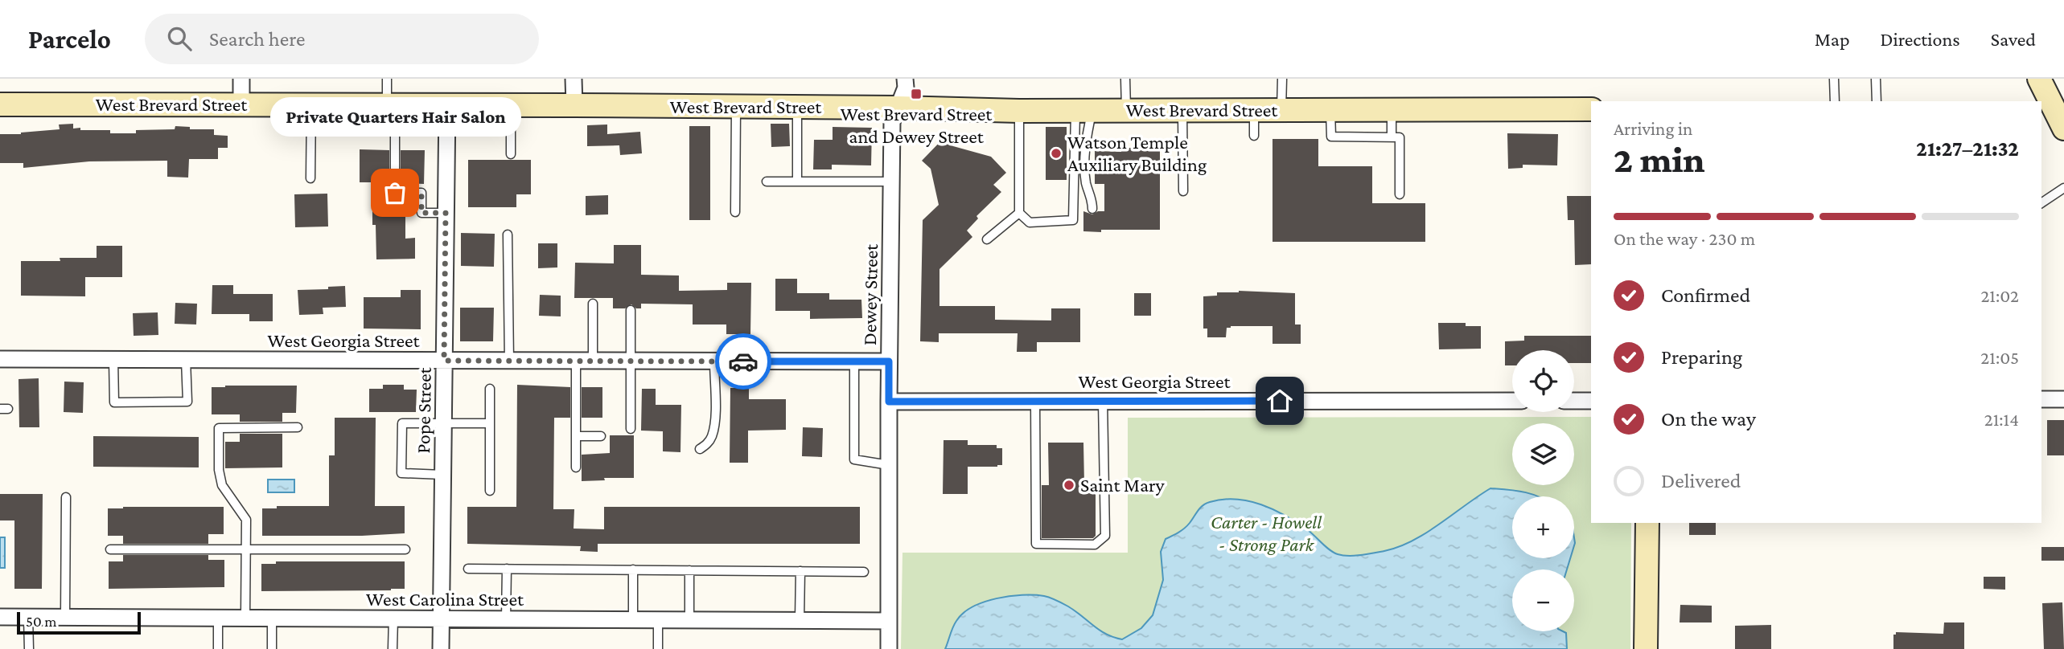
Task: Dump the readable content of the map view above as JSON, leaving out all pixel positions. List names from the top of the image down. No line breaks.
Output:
{"streets":{"street":["West Brevard Street","Dewey Street","West Georgia Street","Pope Street","West Carolina Street"]},"crossings":[["West Brevard Street","Dewey Street"],["West Brevard Street","Pope Street"],["Dewey Street","West Georgia Street"],["Dewey Street","West Carolina Street"],["West Georgia Street","Pope Street"],["Pope Street","West Carolina Street"]],"parks":["Carter - Howell - Strong Park"],"places":{"transit":["West Brevard Street and Dewey Street"],"other":["Watson Temple Auxiliary Building","Private Quarters Hair Salon","Saint Mary"]},"scale_bar":"50 m","page":{"header":"Parcelo","search":"Search here","nav":["Map","Directions","Saved"],"bubble":"Private Quarters Hair Salon","heading":["2 min","Arriving in","21:27–21:32"],"bar":"On the way · 230 m","list":[["Confirmed","21:02"],["Preparing","21:05"],["On the way","21:14"],"Delivered"],"map_buttons":["+","−"],"scale":"50 m"}}
